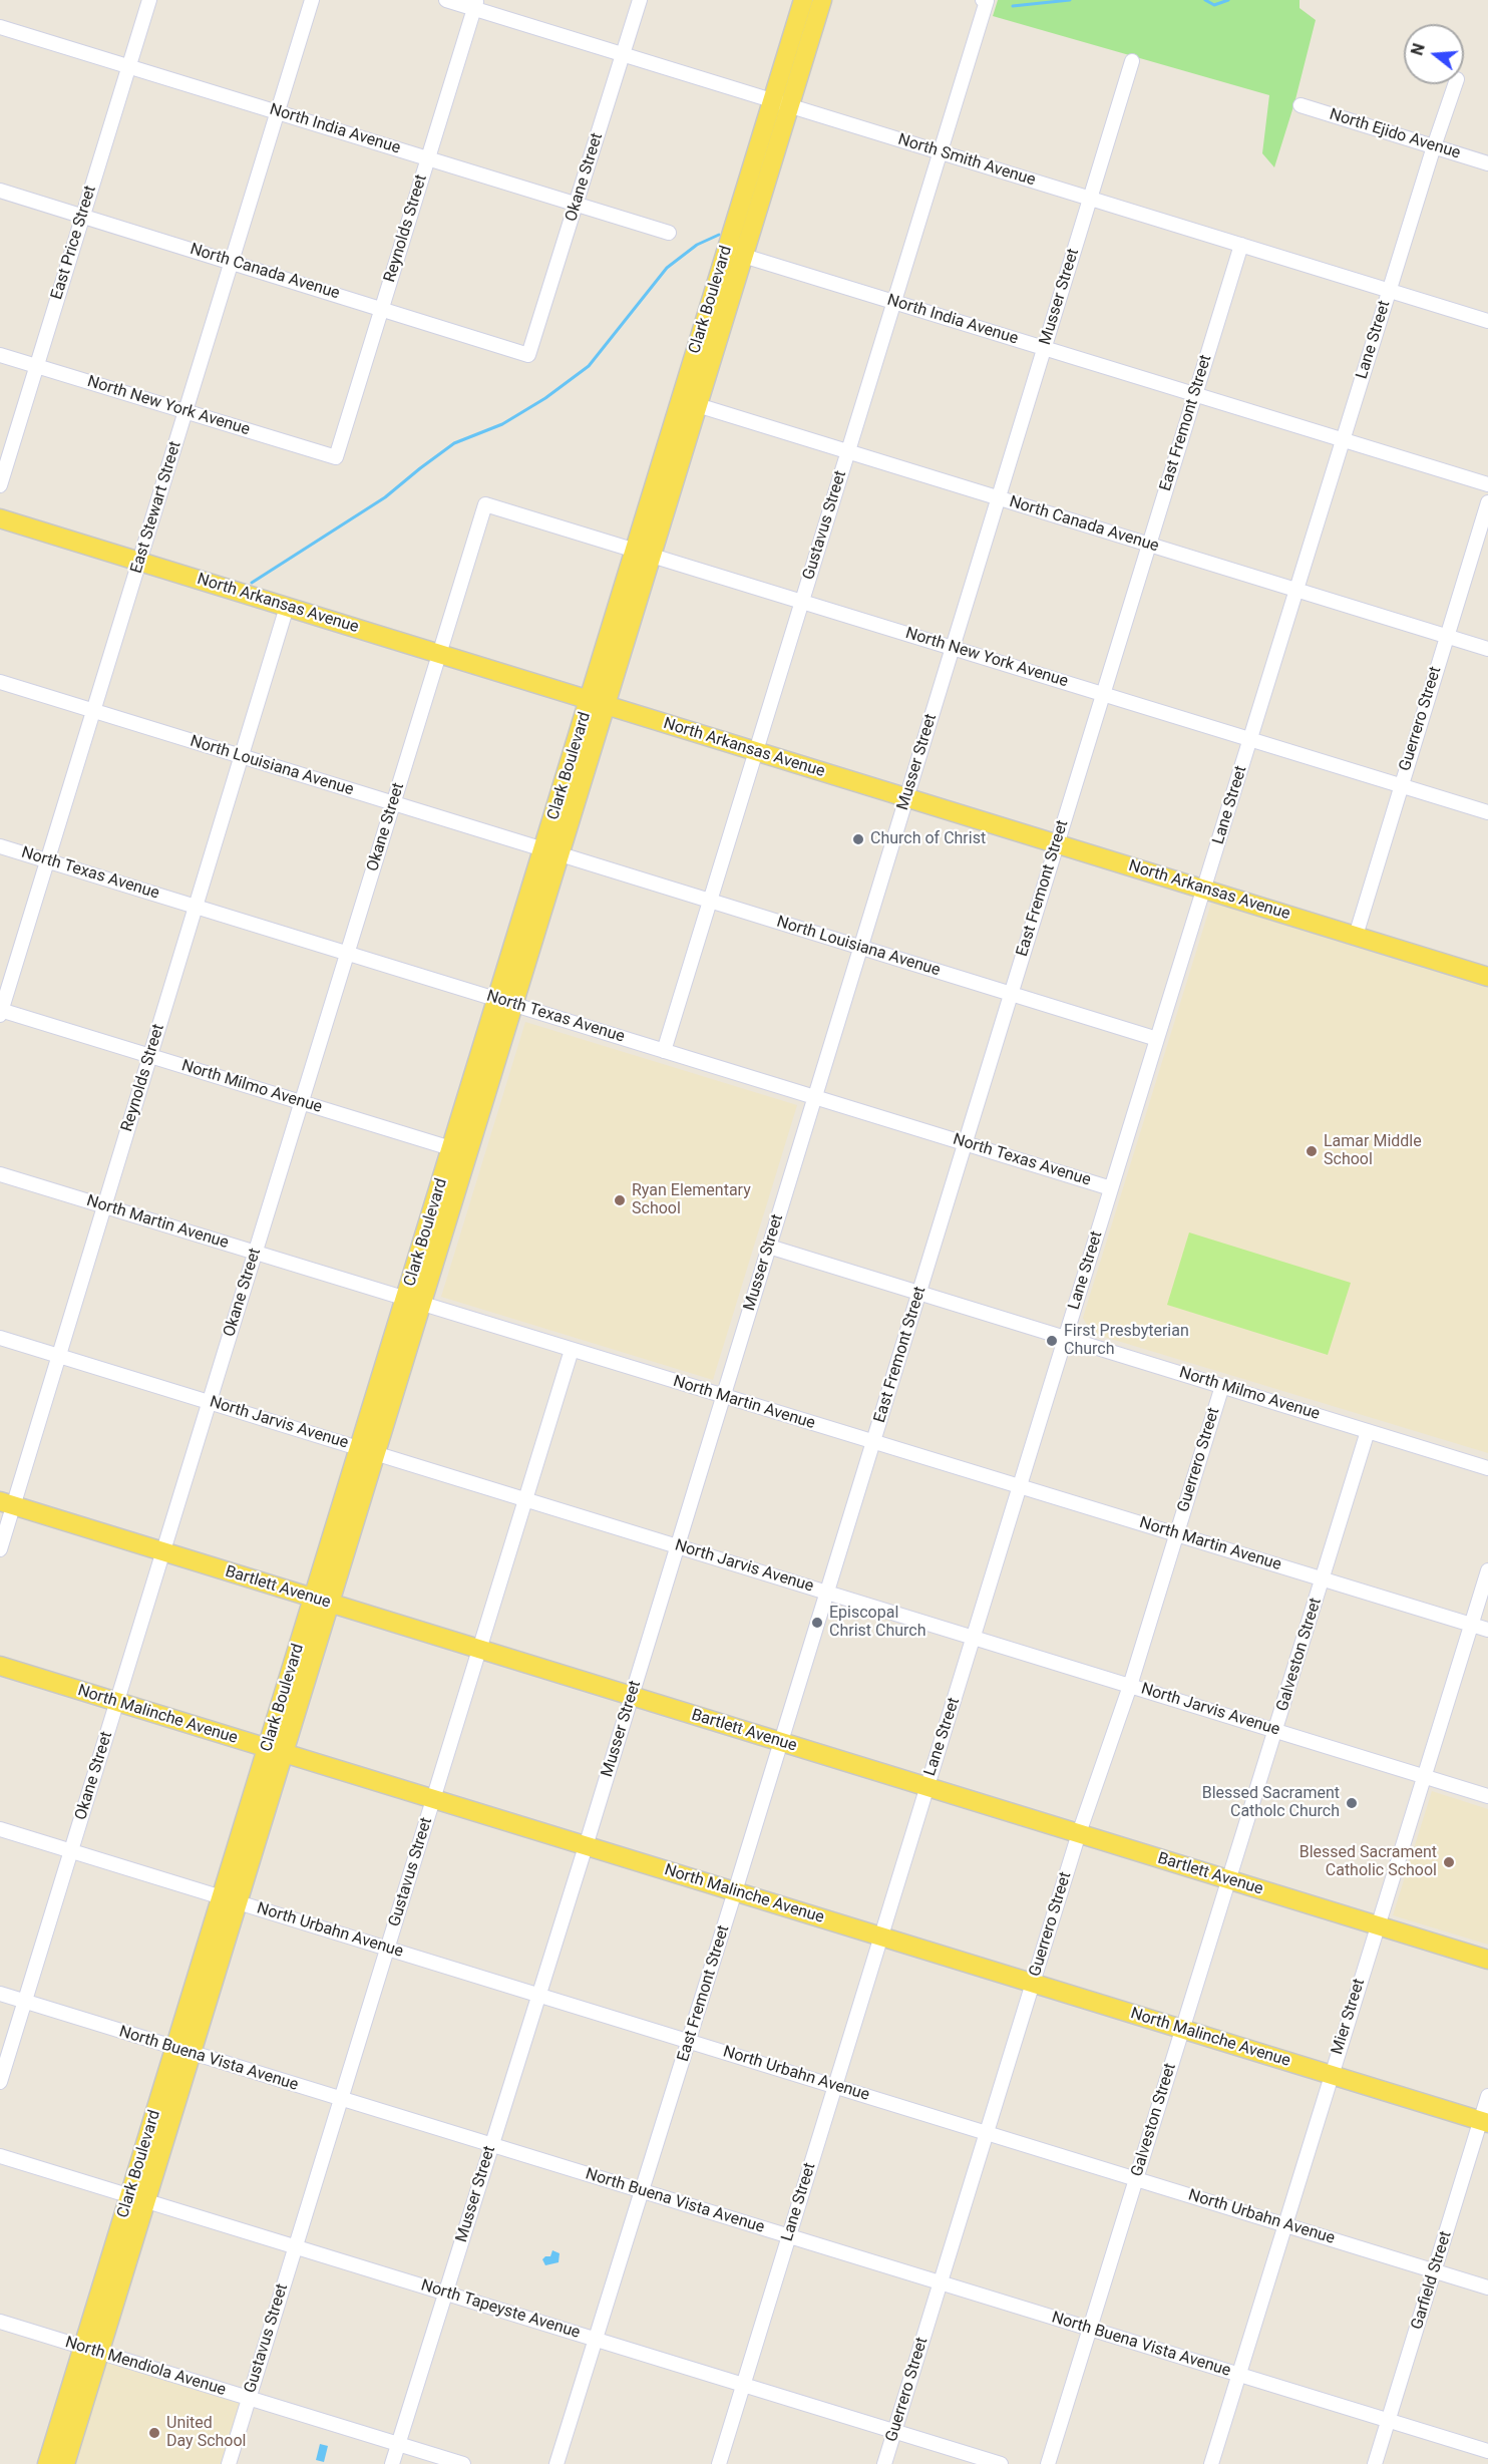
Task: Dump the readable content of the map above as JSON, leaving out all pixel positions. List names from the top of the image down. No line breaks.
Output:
{"streets":{"main road":["Clark Boulevard","North Arkansas Avenue","Bartlett Avenue","North Malinche Avenue"],"street":["North India Avenue","North Ejido Avenue","North Smith Avenue","Okane Street","Reynolds Street","East Price Street","North Canada Avenue","Musser Street","Lane Street","North New York Avenue","East Fremont Street","East Stewart Street","Gustavus Street","Guerrero Street","North Louisiana Avenue","North Texas Avenue","North Milmo Avenue","North Martin Avenue","North Jarvis Avenue","Galveston Street","North Urbahn Avenue","Mier Street","North Buena Vista Avenue","Garfield Street","North Tapeyste Avenue","North Mendiola Avenue"]},"crossings":[["North India Avenue","Okane Street"],["North India Avenue","Reynolds Street"],["North India Avenue","East Price Street"],["North India Avenue","Musser Street"],["North India Avenue","Clark Boulevard"],["North India Avenue","Lane Street"],["North India Avenue","East Fremont Street"],["North India Avenue","East Stewart Street"],["North India Avenue","Gustavus Street"],["North Ejido Avenue","Lane Street"],["North Smith Avenue","Okane Street"],["North Smith Avenue","Reynolds Street"],["North Smith Avenue","Musser Street"],["North Smith Avenue","Clark Boulevard"],["North Smith Avenue","Lane Street"],["North Smith Avenue","East Fremont Street"],["North Smith Avenue","Gustavus Street"],["Okane Street","North Canada Avenue"],["Okane Street","North New York Avenue"],["Okane Street","North Arkansas Avenue"],["Okane Street","North Louisiana Avenue"],["Okane Street","North Texas Avenue"],["Okane Street","North Milmo Avenue"],["Okane Street","North Martin Avenue"],["Okane Street","North Jarvis Avenue"],["Okane Street","Bartlett Avenue"],["Okane Street","North Malinche Avenue"],["Okane Street","North Urbahn Avenue"],["Okane Street","North Buena Vista Avenue"],["Reynolds Street","North Canada Avenue"],["Reynolds Street","North New York Avenue"],["Reynolds Street","North Arkansas Avenue"],["Reynolds Street","North Louisiana Avenue"],["Reynolds Street","North Texas Avenue"],["Reynolds Street","North Milmo Avenue"],["Reynolds Street","North Martin Avenue"],["Reynolds Street","North Jarvis Avenue"],["Reynolds Street","Bartlett Avenue"],["East Price Street","North Canada Avenue"],["East Price Street","North New York Avenue"],["North Canada Avenue","Musser Street"],["North Canada Avenue","Clark Boulevard"],["North Canada Avenue","Lane Street"],["North Canada Avenue","East Fremont Street"],["North Canada Avenue","East Stewart Street"],["North Canada Avenue","Gustavus Street"],["North Canada Avenue","Guerrero Street"],["Musser Street","North New York Avenue"],["Musser Street","North Arkansas Avenue"],["Musser Street","North Louisiana Avenue"],["Musser Street","North Texas Avenue"],["Musser Street","North Milmo Avenue"],["Musser Street","North Martin Avenue"],["Musser Street","North Jarvis Avenue"],["Musser Street","Bartlett Avenue"],["Musser Street","North Malinche Avenue"],["Musser Street","North Urbahn Avenue"],["Musser Street","North Buena Vista Avenue"],["Musser Street","North Tapeyste Avenue"],["Musser Street","North Mendiola Avenue"],["Clark Boulevard","North New York Avenue"],["Clark Boulevard","North Arkansas Avenue"],["Clark Boulevard","North Louisiana Avenue"],["Clark Boulevard","North Texas Avenue"],["Clark Boulevard","North Milmo Avenue"],["Clark Boulevard","North Martin Avenue"],["Clark Boulevard","North Jarvis Avenue"],["Clark Boulevard","Bartlett Avenue"],["Clark Boulevard","North Malinche Avenue"],["Clark Boulevard","North Urbahn Avenue"],["Clark Boulevard","North Buena Vista Avenue"],["Clark Boulevard","North Tapeyste Avenue"],["Clark Boulevard","North Mendiola Avenue"],["Lane Street","North New York Avenue"],["Lane Street","North Arkansas Avenue"],["Lane Street","North Louisiana Avenue"],["Lane Street","North Texas Avenue"],["Lane Street","North Milmo Avenue"],["Lane Street","North Martin Avenue"],["Lane Street","North Jarvis Avenue"],["Lane Street","Bartlett Avenue"],["Lane Street","North Malinche Avenue"],["Lane Street","North Urbahn Avenue"],["Lane Street","North Buena Vista Avenue"],["Lane Street","North Tapeyste Avenue"],["North New York Avenue","East Fremont Street"],["North New York Avenue","East Stewart Street"],["North New York Avenue","Gustavus Street"],["North New York Avenue","Guerrero Street"],["East Fremont Street","North Arkansas Avenue"],["East Fremont Street","North Louisiana Avenue"],["East Fremont Street","North Texas Avenue"],["East Fremont Street","North Milmo Avenue"],["East Fremont Street","North Martin Avenue"],["East Fremont Street","North Jarvis Avenue"],["East Fremont Street","Bartlett Avenue"],["East Fremont Street","North Malinche Avenue"],["East Fremont Street","North Urbahn Avenue"],["East Fremont Street","North Buena Vista Avenue"],["East Fremont Street","North Tapeyste Avenue"],["East Stewart Street","North Arkansas Avenue"],["East Stewart Street","North Louisiana Avenue"],["East Stewart Street","North Texas Avenue"],["East Stewart Street","North Milmo Avenue"],["Gustavus Street","North Arkansas Avenue"],["Gustavus Street","North Louisiana Avenue"],["Gustavus Street","North Texas Avenue"],["Gustavus Street","North Martin Avenue"],["Gustavus Street","North Jarvis Avenue"],["Gustavus Street","Bartlett Avenue"],["Gustavus Street","North Malinche Avenue"],["Gustavus Street","North Urbahn Avenue"],["Gustavus Street","North Buena Vista Avenue"],["Gustavus Street","North Tapeyste Avenue"],["Gustavus Street","North Mendiola Avenue"],["North Arkansas Avenue","Guerrero Street"],["Guerrero Street","North Milmo Avenue"],["Guerrero Street","North Martin Avenue"],["Guerrero Street","North Jarvis Avenue"],["Guerrero Street","Bartlett Avenue"],["Guerrero Street","North Malinche Avenue"],["Guerrero Street","North Urbahn Avenue"],["Guerrero Street","North Buena Vista Avenue"],["Guerrero Street","North Tapeyste Avenue"],["North Milmo Avenue","Galveston Street"],["North Martin Avenue","Galveston Street"],["North Martin Avenue","Mier Street"],["North Jarvis Avenue","Galveston Street"],["North Jarvis Avenue","Mier Street"],["Bartlett Avenue","Galveston Street"],["Bartlett Avenue","Mier Street"],["Galveston Street","North Malinche Avenue"],["Galveston Street","North Urbahn Avenue"],["Galveston Street","North Buena Vista Avenue"],["North Malinche Avenue","Mier Street"],["North Malinche Avenue","Garfield Street"],["North Urbahn Avenue","Mier Street"],["North Urbahn Avenue","Garfield Street"],["Mier Street","North Buena Vista Avenue"],["North Buena Vista Avenue","Garfield Street"]],"places":["Church of Christ","Lamar Middle School","Ryan Elementary School","First Presbyterian Church","Episcopal Christ Church","Blessed Sacrament Catholc Church","Blessed Sacrament Catholic School","United Day School"],"north":"left"}
